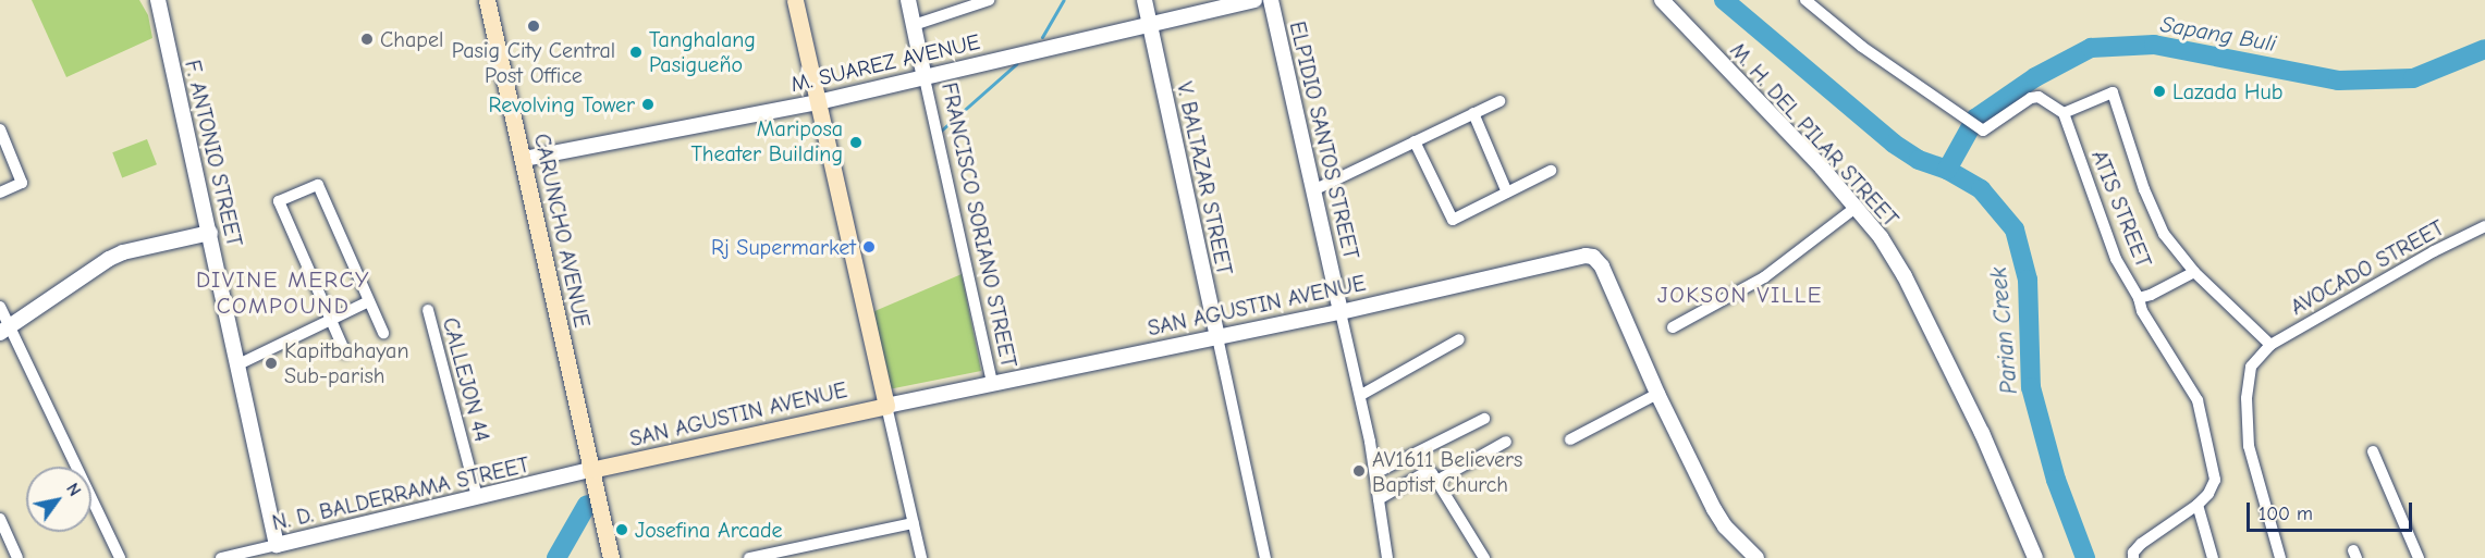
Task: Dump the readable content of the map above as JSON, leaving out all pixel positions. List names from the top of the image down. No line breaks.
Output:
{"streets":{"main road":["CARUNCHO AVENUE","SAN AGUSTIN AVENUE"],"street":["M. SUAREZ AVENUE","M. H. DEL PILAR STREET","ELPIDIO SANTOS STREET","F. ANTONIO STREET","V. BALTAZAR STREET","ATIS STREET","FRANCISCO SORIANO STREET","AVOCADO STREET","CALLEJON 44","N. D. BALDERRAMA STREET"]},"crossings":[["M. SUAREZ AVENUE","V. BALTAZAR STREET"],["M. SUAREZ AVENUE","FRANCISCO SORIANO STREET"],["M. SUAREZ AVENUE","CARUNCHO AVENUE"],["ELPIDIO SANTOS STREET","SAN AGUSTIN AVENUE"],["F. ANTONIO STREET","N. D. BALDERRAMA STREET"],["V. BALTAZAR STREET","SAN AGUSTIN AVENUE"],["FRANCISCO SORIANO STREET","SAN AGUSTIN AVENUE"],["CARUNCHO AVENUE","SAN AGUSTIN AVENUE"],["CARUNCHO AVENUE","N. D. BALDERRAMA STREET"],["SAN AGUSTIN AVENUE","N. D. BALDERRAMA STREET"],["CALLEJON 44","N. D. BALDERRAMA STREET"]],"districts":["DIVINE MERCY COMPOUND","JOKSON VILLE"],"water":["Sapang Buli","Parian Creek"],"places":["Pasig City Central Post Office","Chapel","Tanghalang Pasigueño","Lazada Hub","Revolving Tower","Mariposa Theater Building","Rj Supermarket","Kapitbahayan Sub-parish","AV1611 Believers Baptist Church","Josefina Arcade"],"scale_bar":"100 m","north":"top right"}
